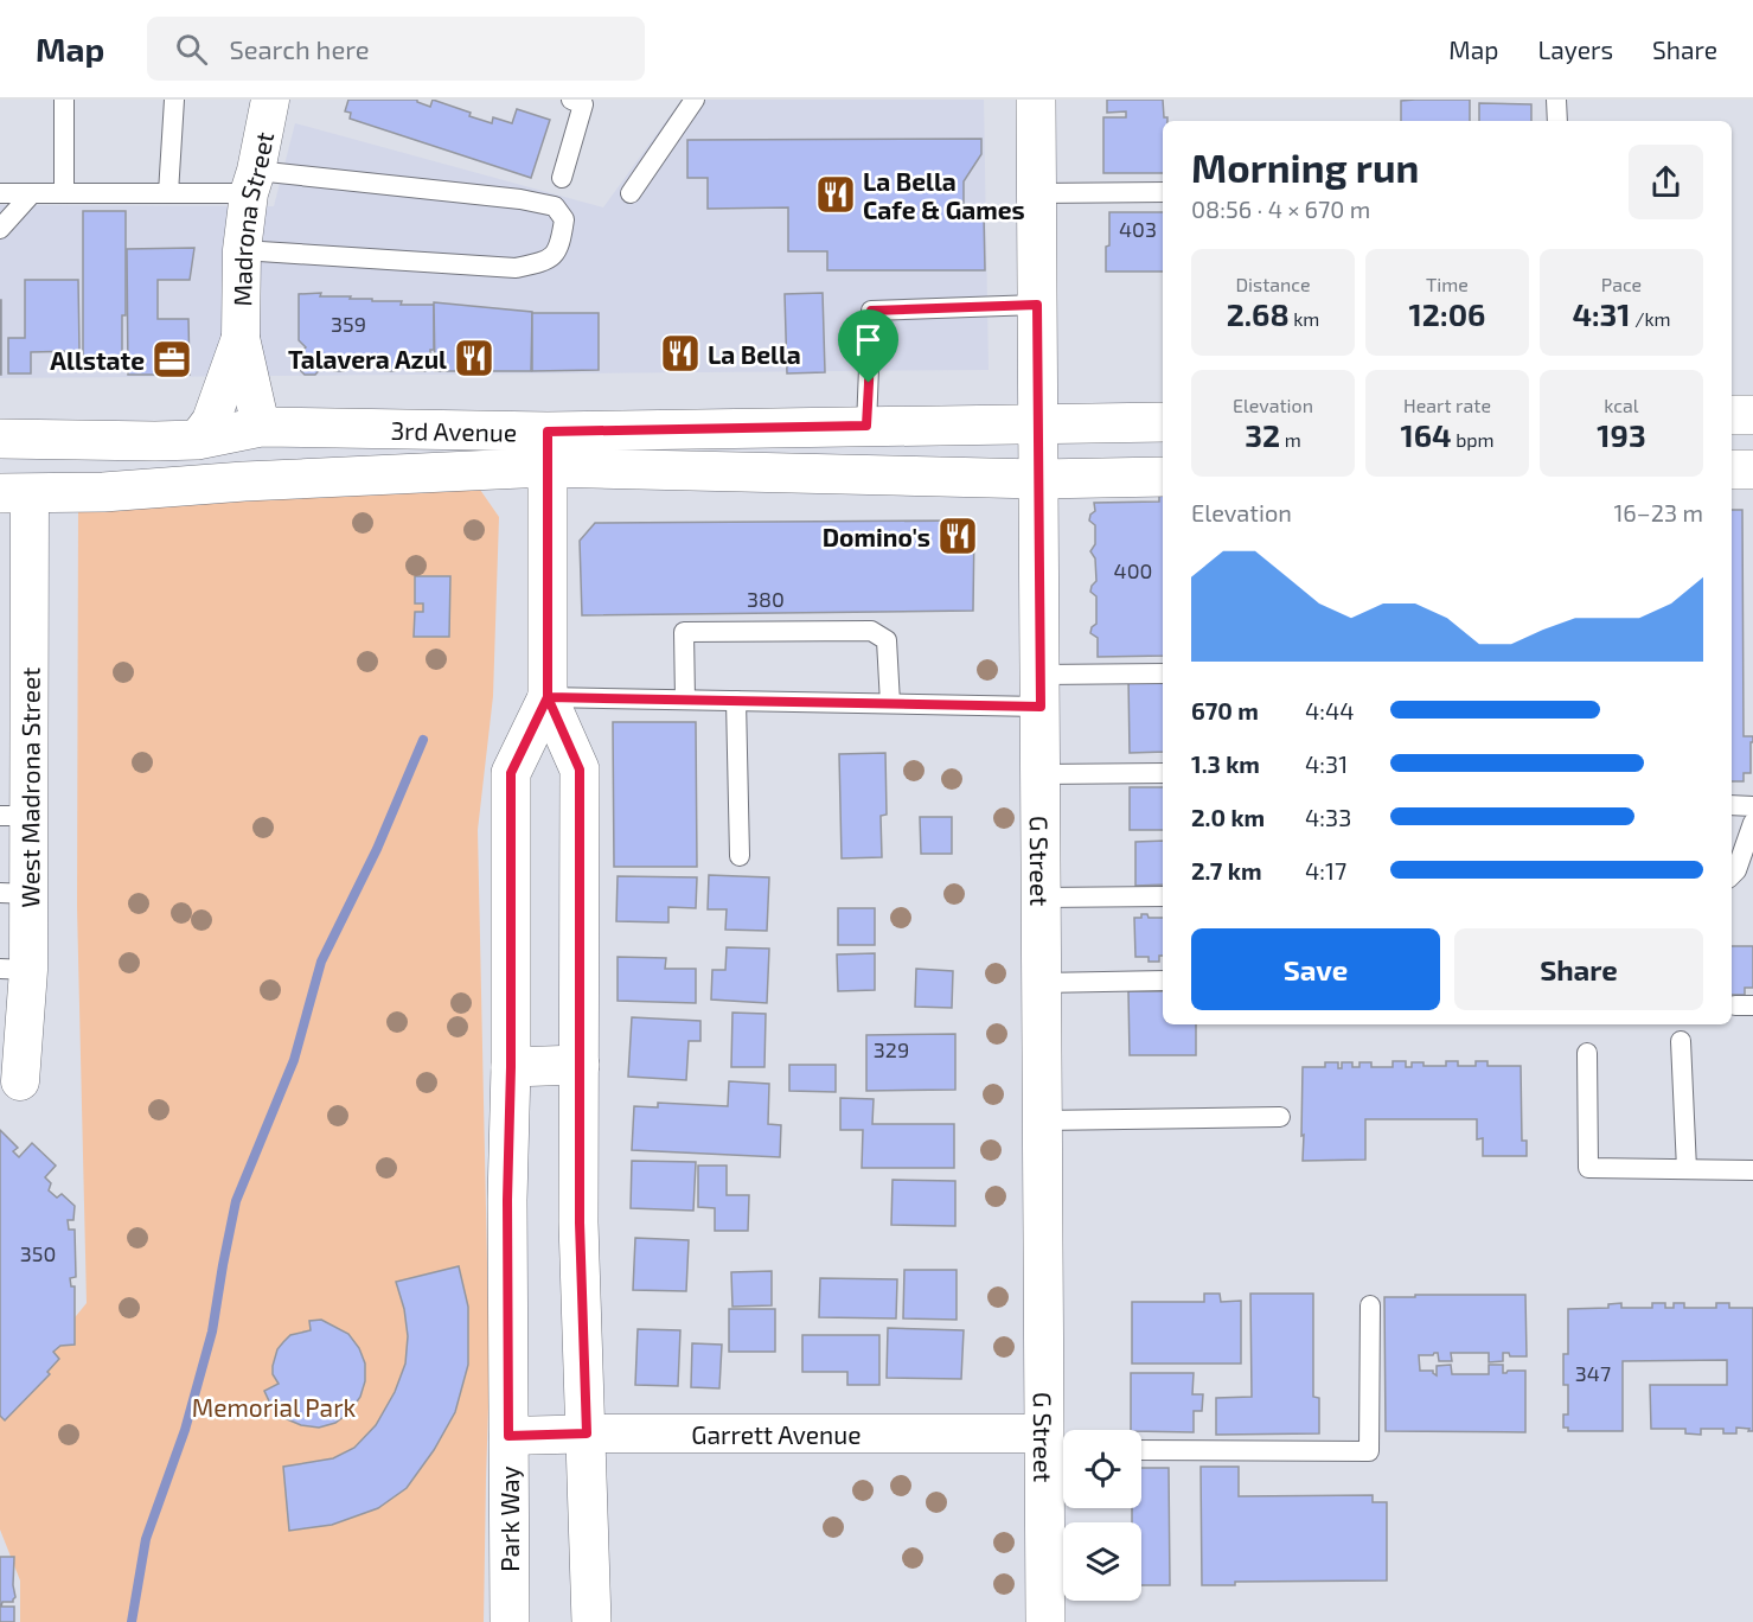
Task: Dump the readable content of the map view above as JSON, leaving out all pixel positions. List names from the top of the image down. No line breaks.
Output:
{"streets":{"street":["Madrona Street","3rd Avenue","West Madrona Street","G Street","Garrett Avenue","Park Way"]},"crossings":[["Madrona Street","3rd Avenue"],["3rd Avenue","West Madrona Street"],["3rd Avenue","G Street"],["3rd Avenue","Park Way"],["G Street","Garrett Avenue"],["Garrett Avenue","Park Way"]],"parks":["Memorial Park"],"places":{"restaurant":["La Bella Cafe & Games","La Bella","Talavera Azul","Domino's"],"office":["Allstate"]},"house_numbers":["403","359","400","380","329","350","347"],"page":{"header":"Map","search":"Search here","nav":["Map","Layers","Share"],"heading":["Morning run","08:56 · 4 × 670 m"],"stats":[["Distance","2.68 km"],["Time","12:06"],["Pace","4:31 /km"],["Elevation","32 m"],["Heart rate","164 bpm"],["kcal","193"]],"chart":["Elevation","16–23 m"],"list":[{"name":"670 m","note":"4:44"},{"name":"1.3 km","note":"4:31"},{"name":"2.0 km","note":"4:33"},{"name":"2.7 km","note":"4:17"}],"buttons":["Save","Share"]}}
